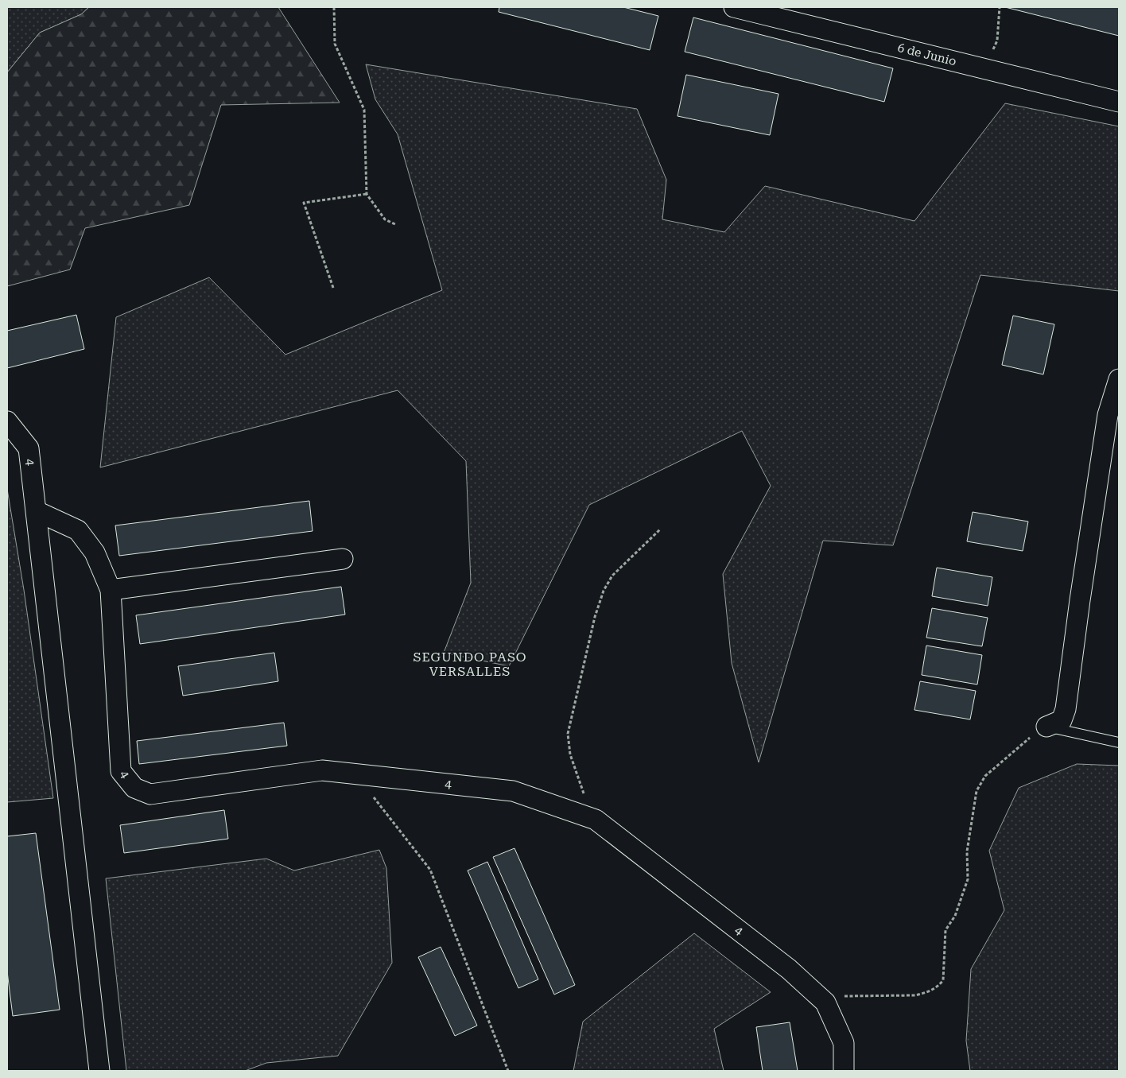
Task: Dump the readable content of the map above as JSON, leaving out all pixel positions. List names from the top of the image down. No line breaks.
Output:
{"streets":{"street":["6 de Junio","4"]},"districts":["SEGUNDO PASO VERSALLES"]}
